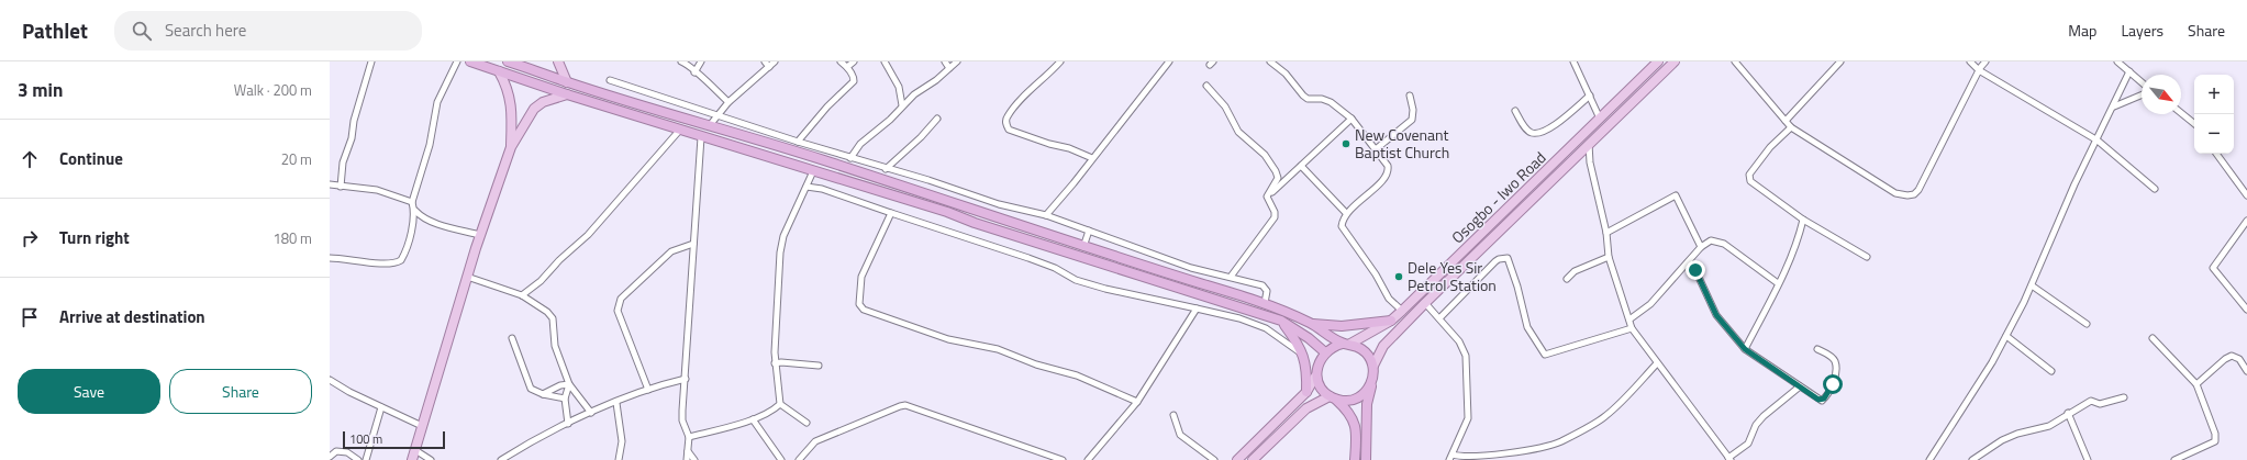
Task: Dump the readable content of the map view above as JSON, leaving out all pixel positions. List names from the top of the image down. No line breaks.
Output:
{"streets":{"main road":["Osogbo - Iwo Road"]},"places":["New Covenant Baptist Church","Dele Yes Sir Petrol Station"],"scale_bar":"100 m","north":"bottom right","page":{"header":"Pathlet","search":"Search here","nav":["Map","Layers","Share"],"heading":["3 min","Walk · 200 m"],"map_buttons":["+","−"],"list":[["Continue","20 m"],["Turn right","180 m"],"Arrive at destination"],"buttons":["Save","Share"],"scale":"100 m"}}
